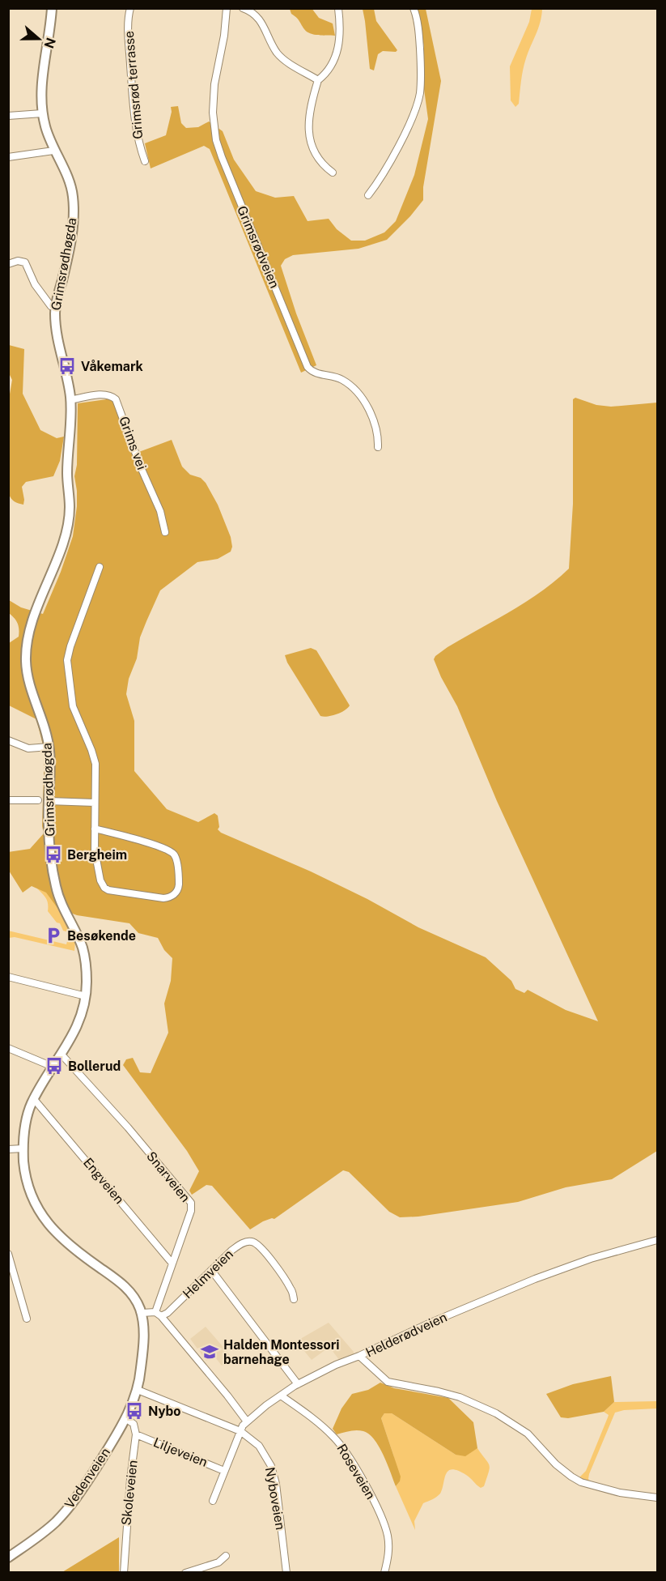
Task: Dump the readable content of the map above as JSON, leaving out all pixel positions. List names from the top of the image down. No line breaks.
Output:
{"streets":{"main road":["Grimsrødhøgda","Vedenveien"],"street":["Grimsrød terrasse","Grimsrødveien","Grims vei","Snarveien","Engveien","Helmveien","Helderødveien","Liljeveien","Roseveien","Skoleveien","Nyboveien"]},"crossings":[["Grimsrødhøgda","Grims vei"],["Grimsrødhøgda","Snarveien"],["Grimsrødhøgda","Engveien"],["Grimsrødhøgda","Vedenveien"],["Snarveien","Engveien"],["Helderødveien","Liljeveien"],["Helderødveien","Roseveien"],["Helderødveien","Nyboveien"],["Liljeveien","Skoleveien"],["Vedenveien","Nyboveien"]],"places":{"bus stop":["Våkemark","Bergheim","Bollerud","Nybo"],"parking":["Besøkende"],"school or university":["Halden Montessori barnehage"]},"north":"right"}
